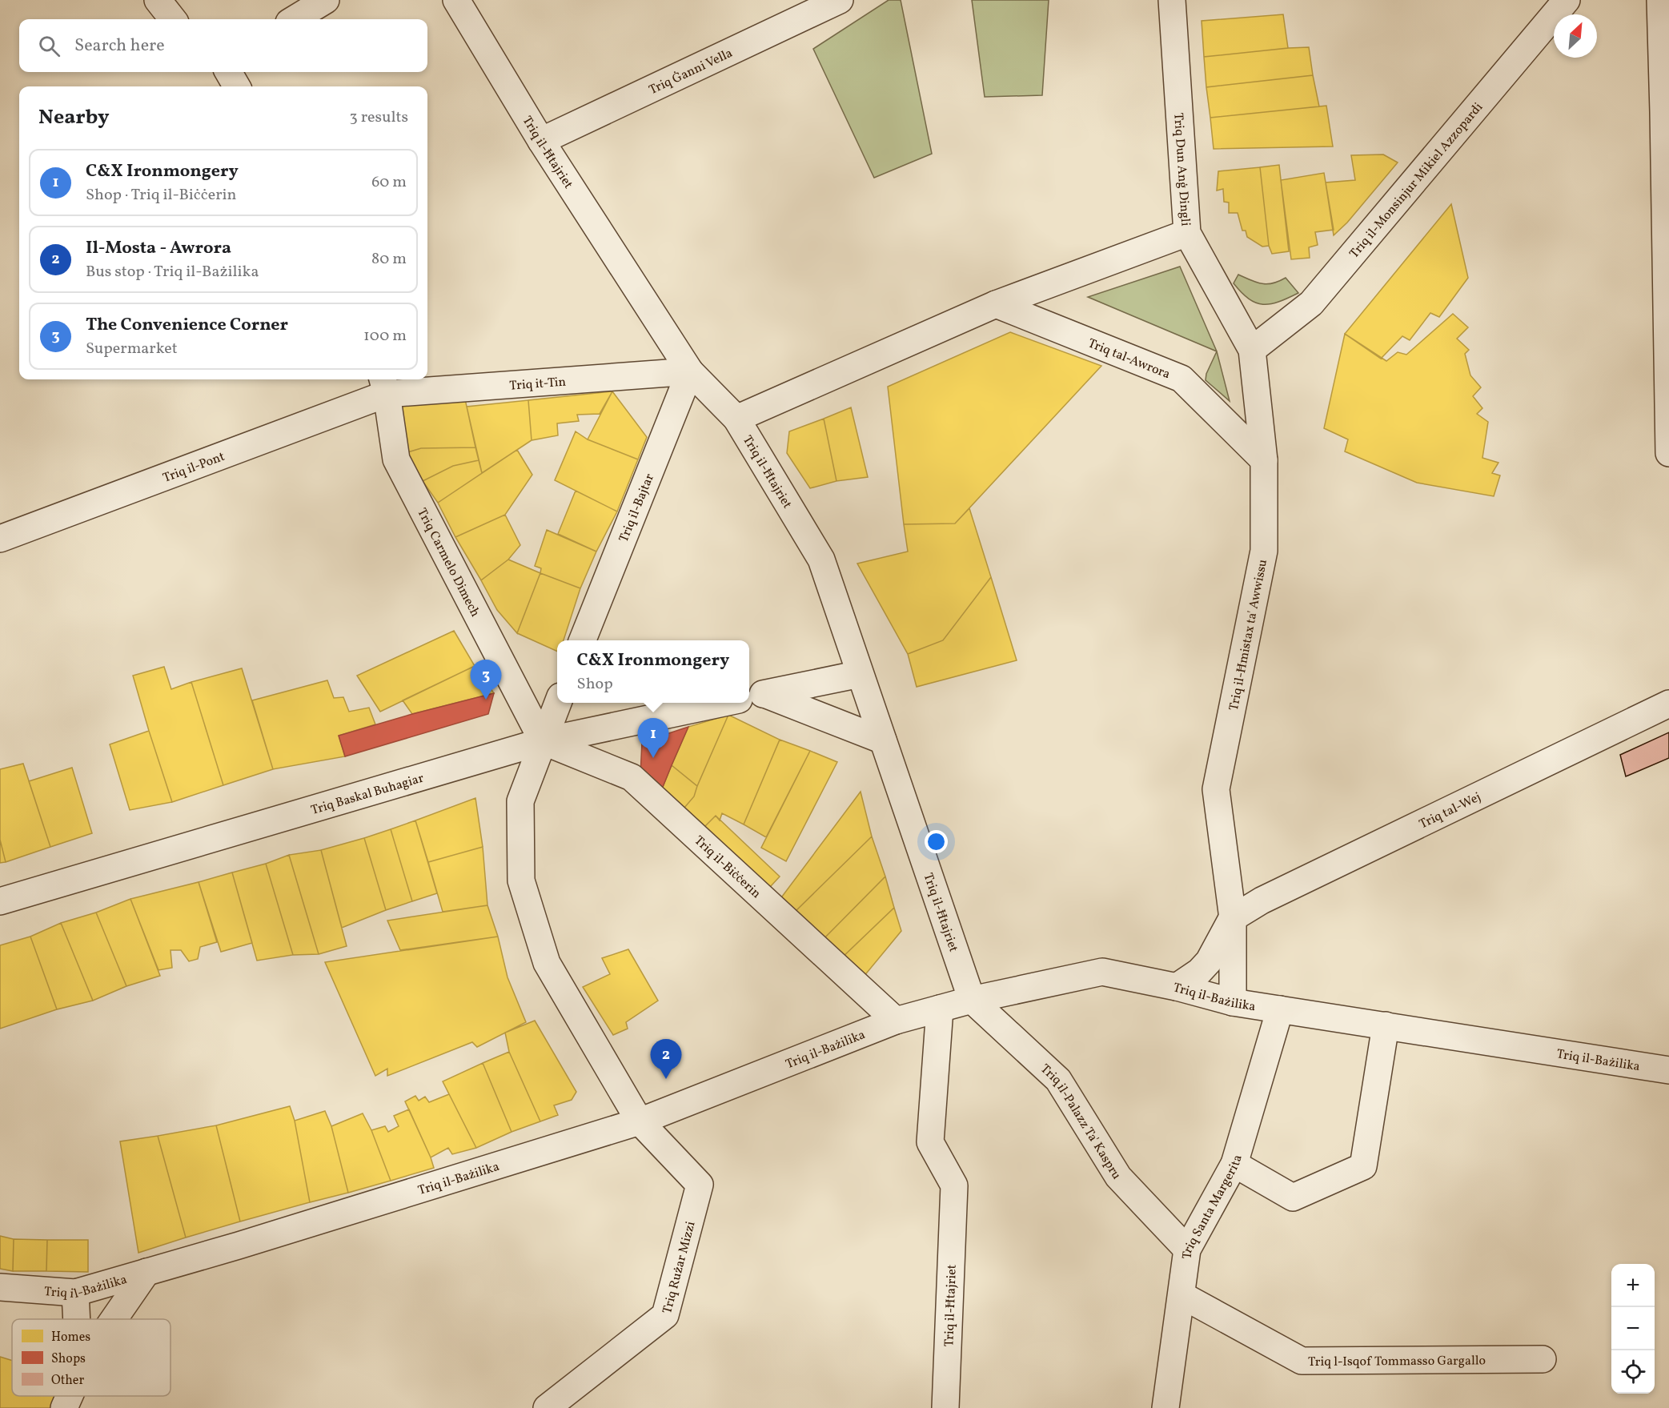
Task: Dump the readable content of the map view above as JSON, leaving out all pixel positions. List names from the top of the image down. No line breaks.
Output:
{"streets":{"street":["Triq Ġanni Vella","Triq il-Ħtajriet","Triq Dun Anġ Dingli","Triq il-Monsinjur Mikiel Azzopardi","Triq tal-Awrora","Triq it-Tin","Triq il-Pont","Triq il-Bajtar","Triq Carmelo Dimech","Triq il-Ħmistax ta' Awwissu","Triq Baskal Buhagiar","Triq tal-Wej","Triq il-Biċċerin","Triq il-Bażilika","Triq il-Palazz Ta' Kaspru","Triq Santa Margerita","Triq Rużar Mizzi","Triq l-Isqof Tommasso Gargallo"]},"crossings":[["Triq Ġanni Vella","Triq il-Ħtajriet"],["Triq il-Ħtajriet","Triq it-Tin"],["Triq il-Ħtajriet","Triq il-Bajtar"],["Triq il-Ħtajriet","Triq il-Bażilika"],["Triq il-Ħtajriet","Triq il-Palazz Ta' Kaspru"],["Triq Dun Anġ Dingli","Triq il-Monsinjur Mikiel Azzopardi"],["Triq Dun Anġ Dingli","Triq il-Ħmistax ta' Awwissu"],["Triq il-Monsinjur Mikiel Azzopardi","Triq il-Ħmistax ta' Awwissu"],["Triq tal-Awrora","Triq il-Ħmistax ta' Awwissu"],["Triq it-Tin","Triq il-Pont"],["Triq it-Tin","Triq il-Bajtar"],["Triq it-Tin","Triq Carmelo Dimech"],["Triq il-Pont","Triq Carmelo Dimech"],["Triq Carmelo Dimech","Triq Baskal Buhagiar"],["Triq Carmelo Dimech","Triq il-Biċċerin"],["Triq il-Ħmistax ta' Awwissu","Triq tal-Wej"],["Triq Baskal Buhagiar","Triq il-Biċċerin"],["Triq il-Biċċerin","Triq il-Bażilika"],["Triq il-Bażilika","Triq il-Palazz Ta' Kaspru"],["Triq il-Bażilika","Triq Santa Margerita"],["Triq il-Bażilika","Triq Rużar Mizzi"],["Triq il-Palazz Ta' Kaspru","Triq Santa Margerita"],["Triq Santa Margerita","Triq l-Isqof Tommasso Gargallo"]],"legend":["Homes","Shops","Other"],"north":"top right","page":{"search":"Search here","heading":["Nearby","3 results"],"list":[{"mark":"1","name":"C&X Ironmongery","note":"Shop · Triq il-Biċċerin","value":"60 m"},{"mark":"2","name":"Il-Mosta - Awrora","note":"Bus stop · Triq il-Bażilika","value":"80 m"},{"mark":"3","name":"The Convenience Corner","note":"Supermarket","value":"100 m"}],"popup":["C&X Ironmongery","Shop"],"pins":["3","1","2"],"map_buttons":["+","−"]}}
